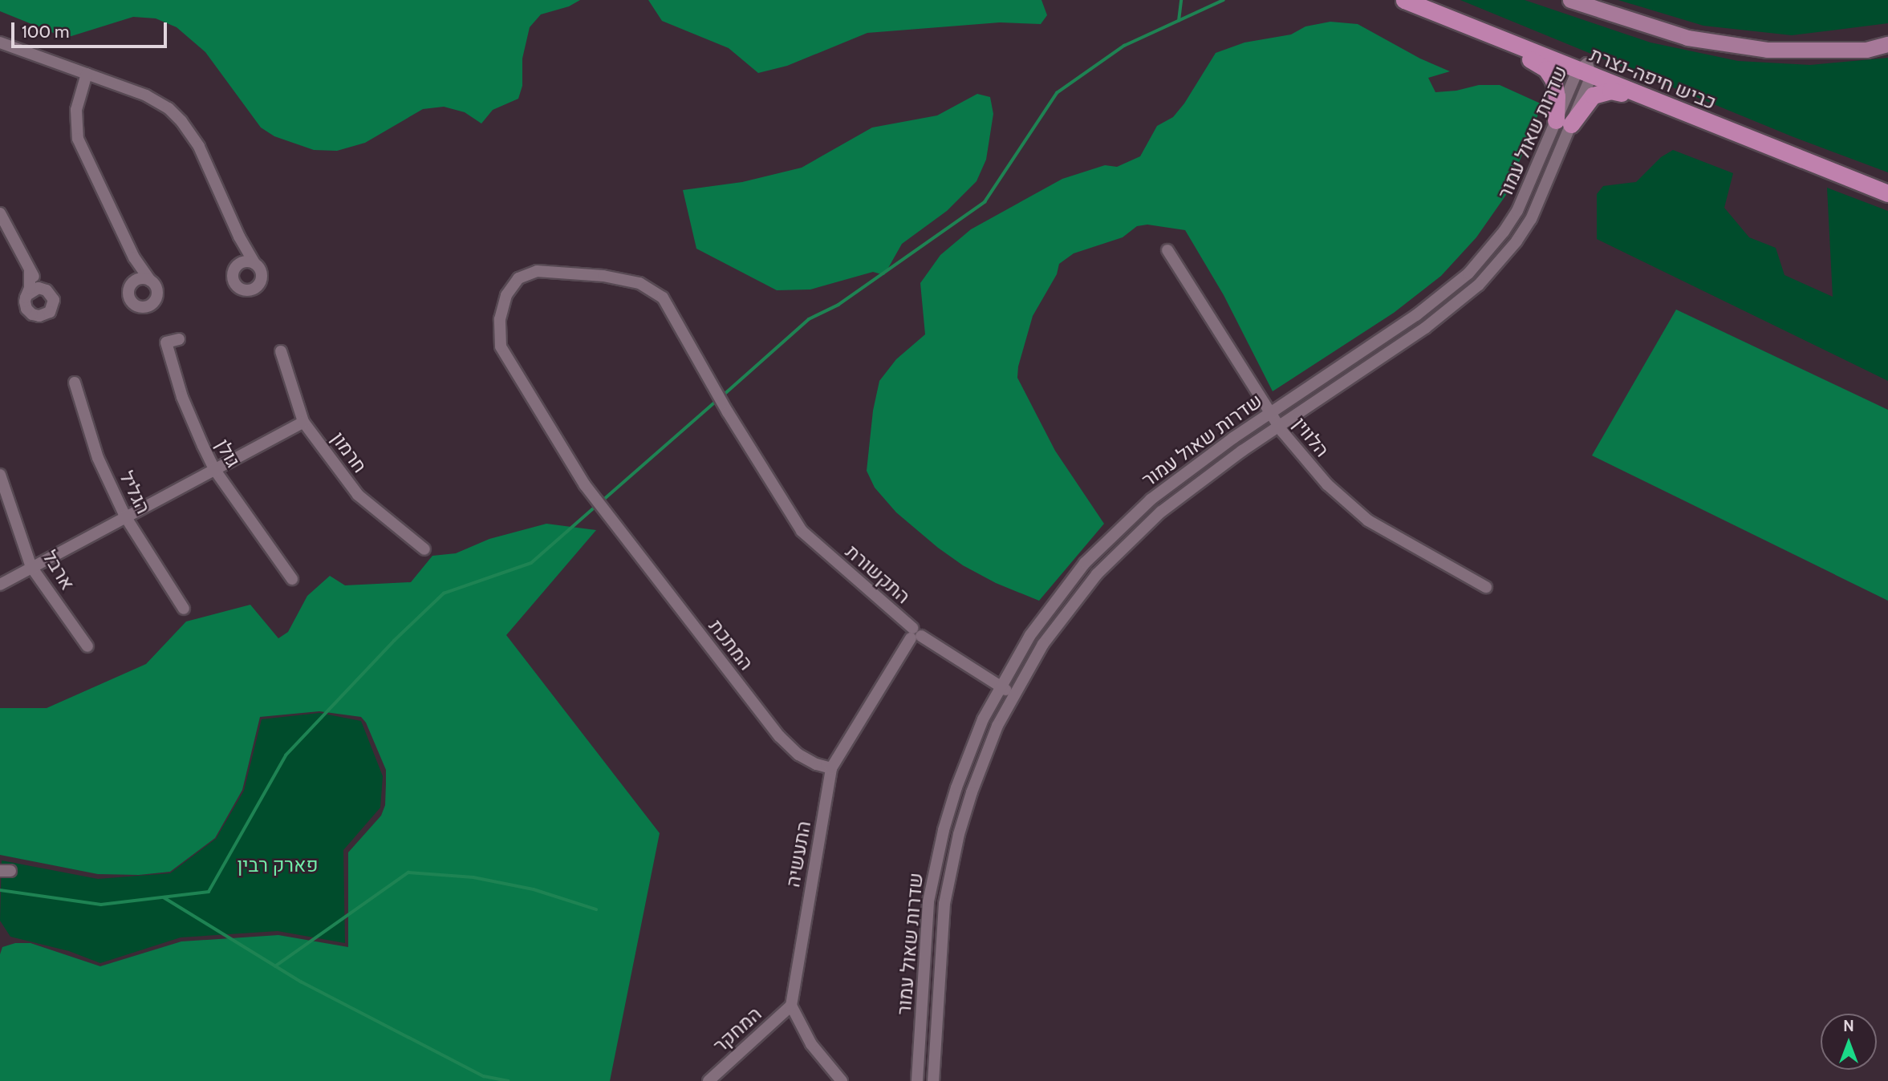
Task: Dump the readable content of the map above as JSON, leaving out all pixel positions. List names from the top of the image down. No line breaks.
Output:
{"streets":{"highway":["כביש חיפה-נצרת"],"street":["שדרות שאול עמור","הלווין","חרמון","גולן","הגליל","ארבל","התקשורת","המתכת","התעשיה","המחקר"]},"crossings":[["כביש חיפה-נצרת","שדרות שאול עמור"],["שדרות שאול עמור","הלווין"],["שדרות שאול עמור","התקשורת"],["התקשורת","המתכת"],["התקשורת","התעשיה"],["המתכת","התעשיה"],["התעשיה","המחקר"]],"parks":["פארק רבין"],"scale_bar":"100 m","north":"top"}
